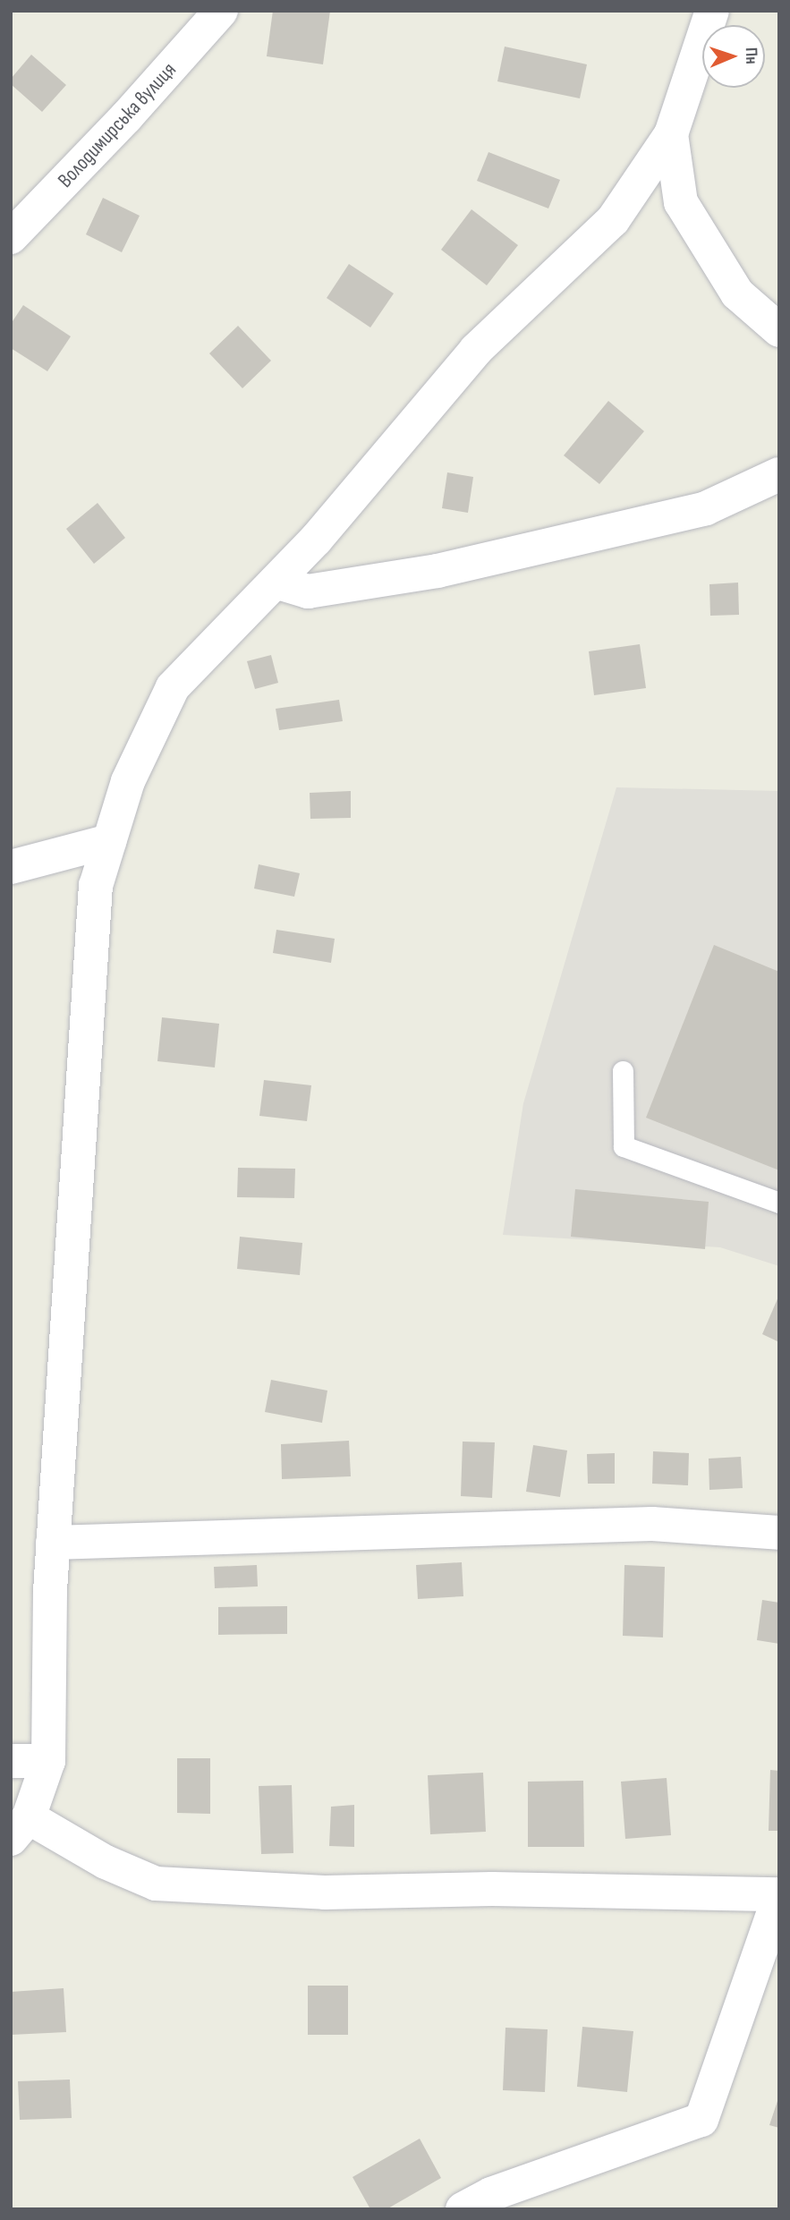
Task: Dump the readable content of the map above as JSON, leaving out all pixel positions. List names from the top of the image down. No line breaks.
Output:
{"streets":{"street":["Володимирська вулиця"]},"north":"right"}
